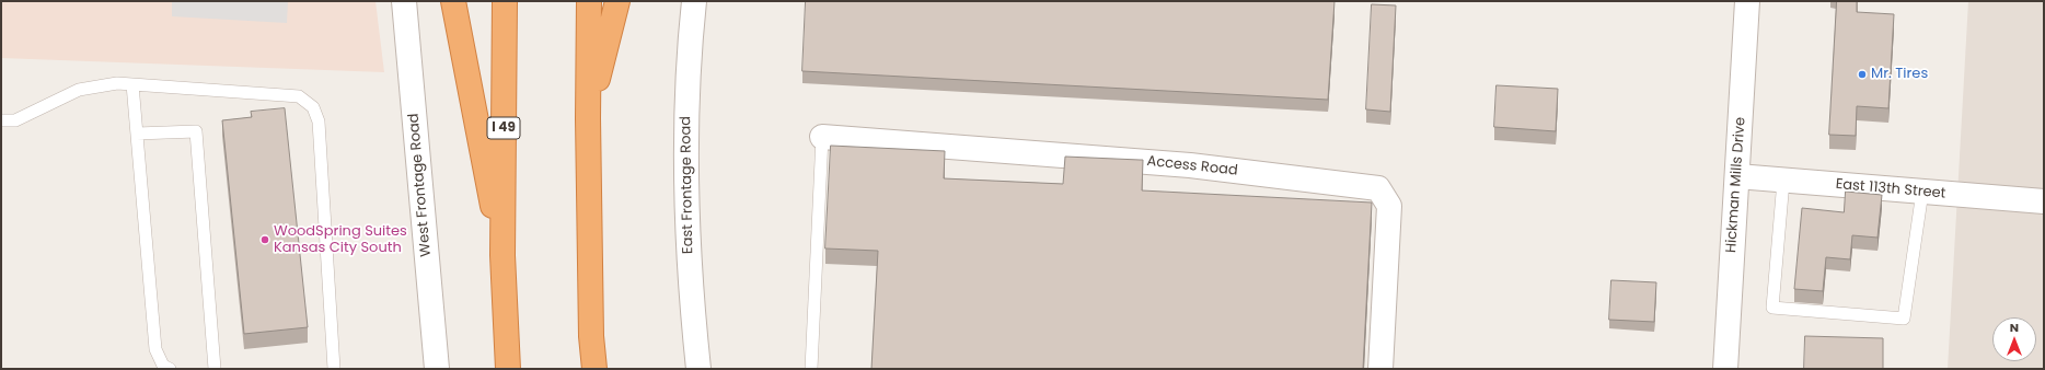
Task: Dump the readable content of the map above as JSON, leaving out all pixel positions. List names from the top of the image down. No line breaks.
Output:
{"streets":{"highway":["I 49"],"street":["Access Road","West Frontage Road","East Frontage Road","Hickman Mills Drive","East 113th Street"]},"crossings":[["Hickman Mills Drive","East 113th Street"]],"places":["Mr. Tires","WoodSpring Suites Kansas City South"],"north":"top"}
